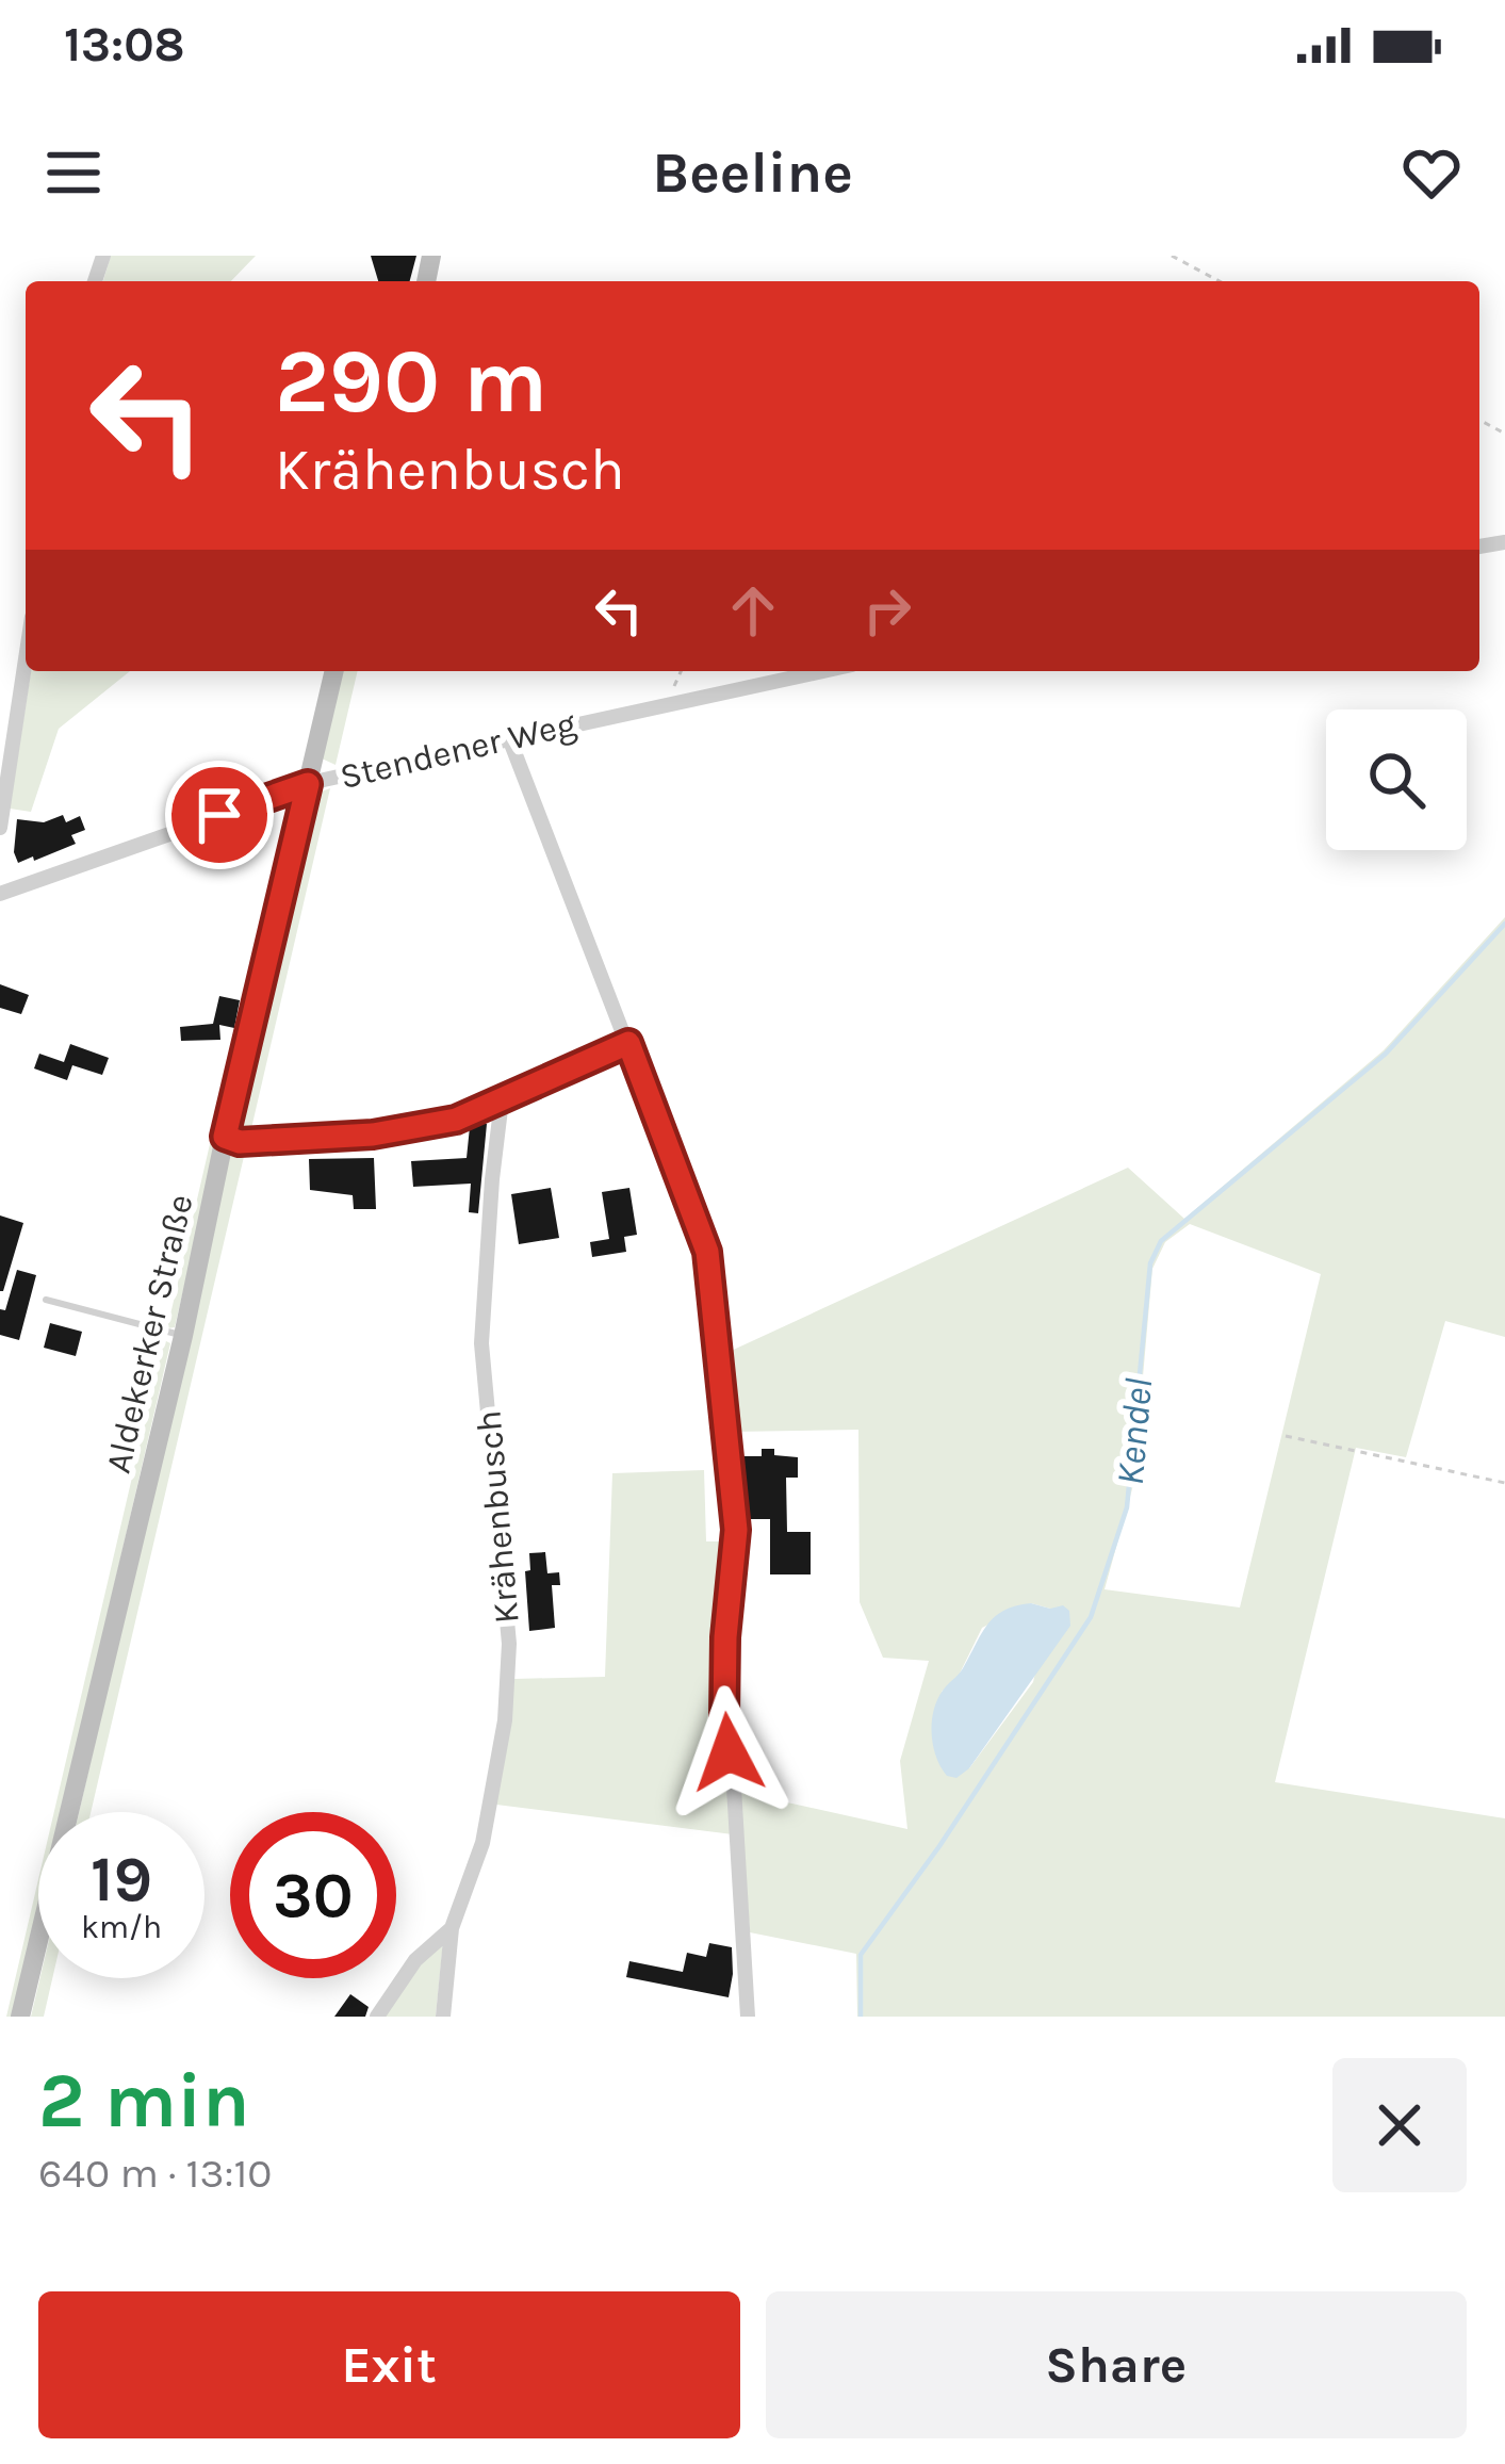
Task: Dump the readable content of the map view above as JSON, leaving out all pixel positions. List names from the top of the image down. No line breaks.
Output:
{"streets":{"street":["Stendener Weg","Aldekerker Straße","Krähenbusch"]},"crossings":[["Stendener Weg","Aldekerker Straße"]],"water":["Kendel"],"page":{"status":"13:08","header":"Beeline","turn":["290 m","Krähenbusch"],"speed":"19 km/h","limit":"30","heading":["2 min","640 m · 13:10"],"buttons":["Exit","Share"]}}
